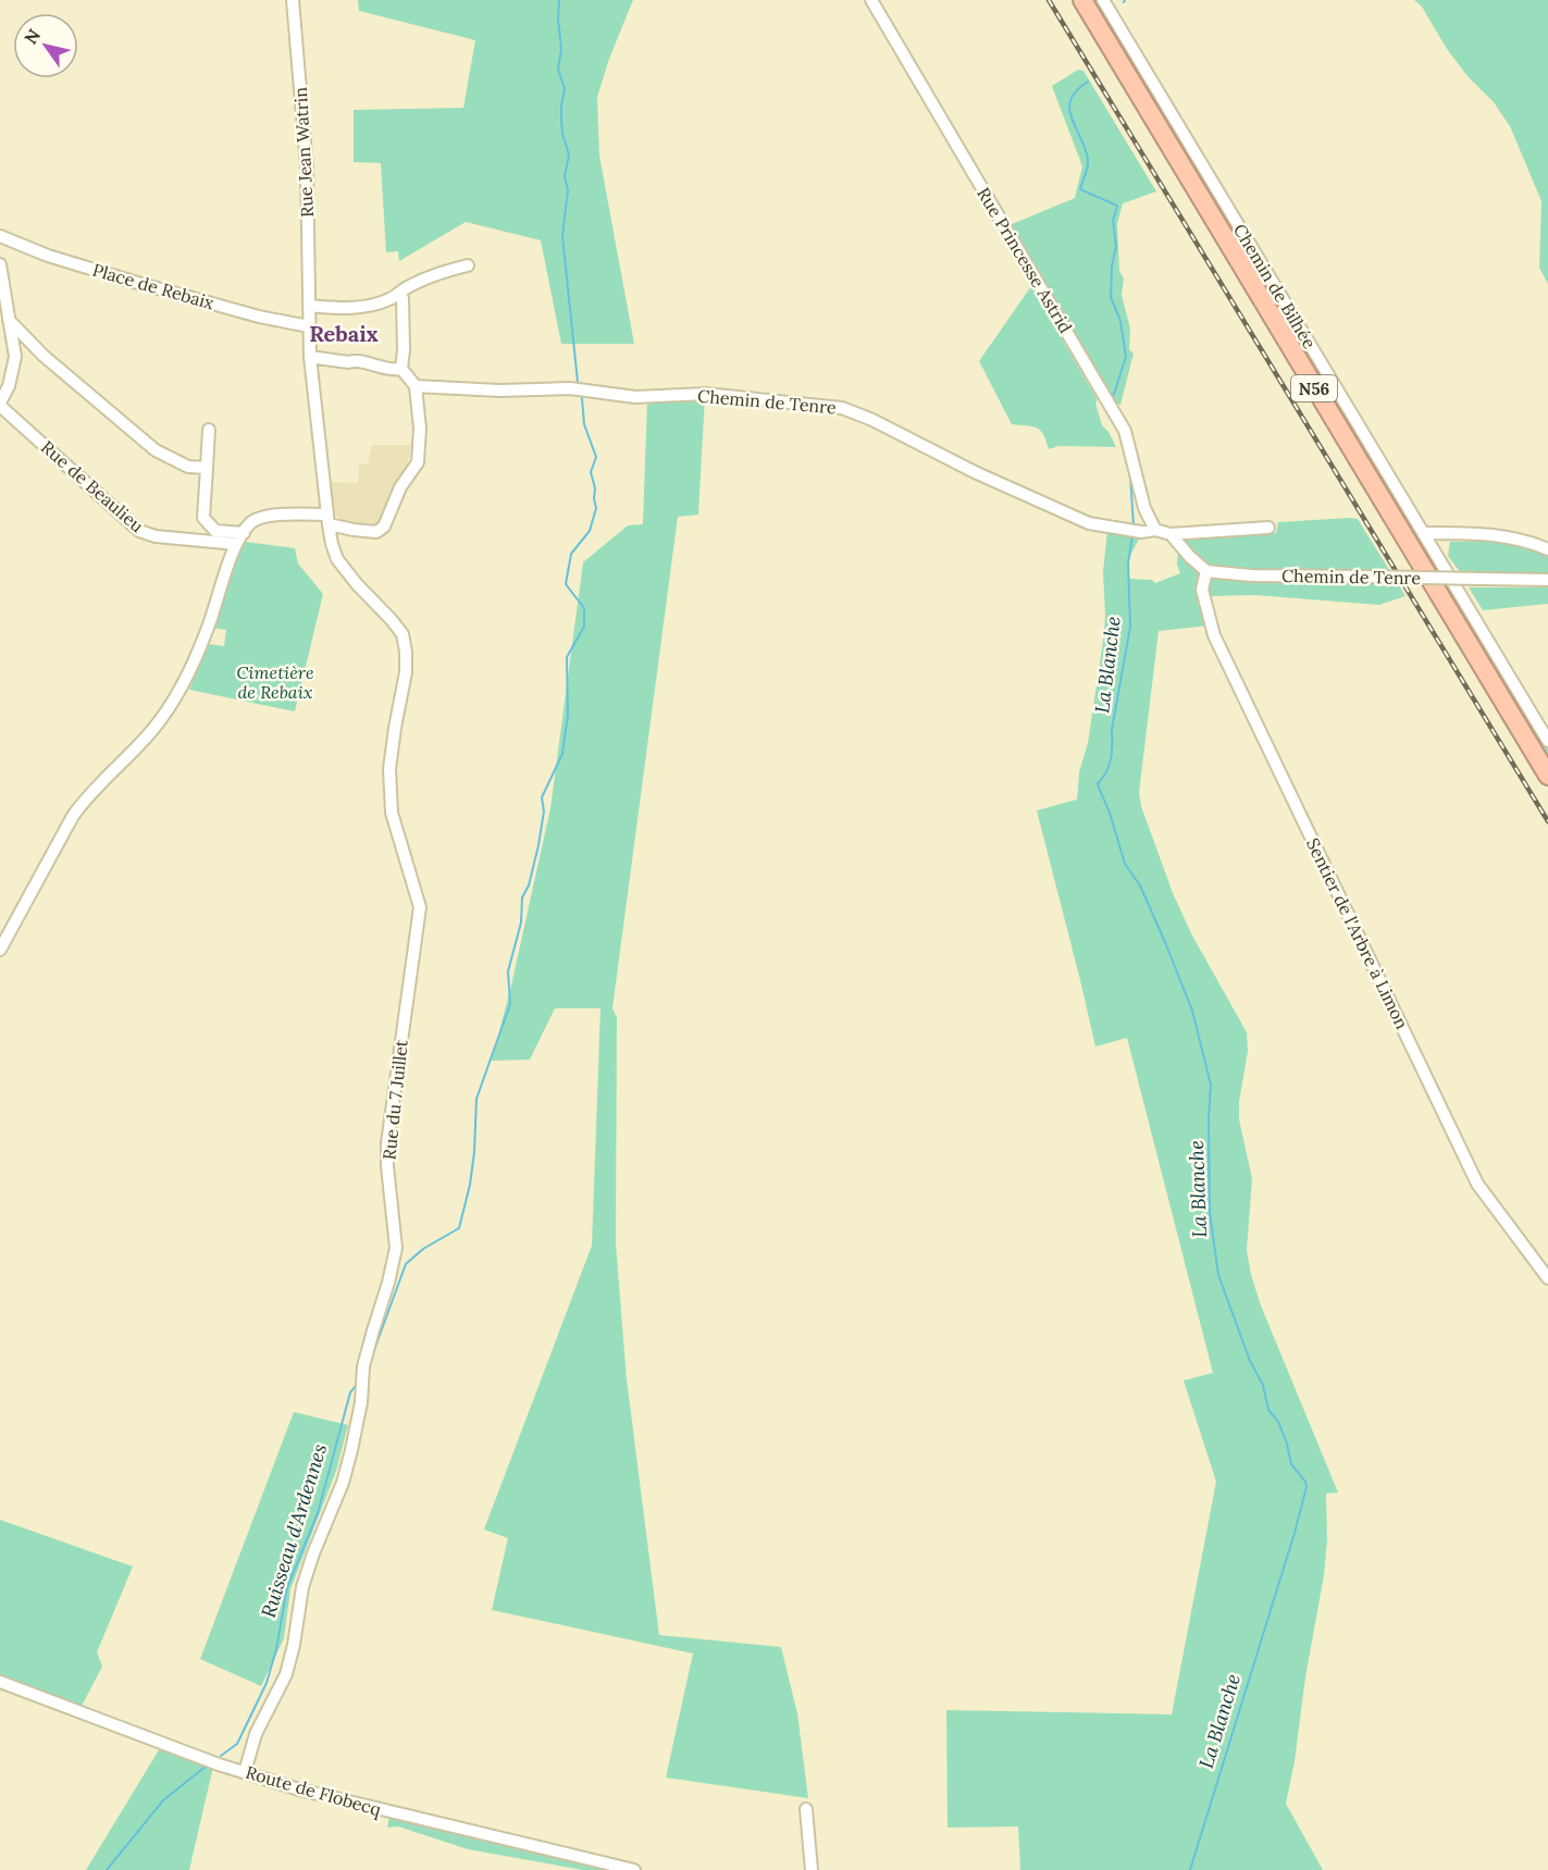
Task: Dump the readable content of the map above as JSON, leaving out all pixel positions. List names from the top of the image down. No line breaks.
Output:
{"streets":{"highway":["N56"],"street":["Rue Jean Watrin","Rue Princesse Astrid","Place de Rebaix","Chemin de Bilhée","Chemin de Tenre","Rue de Beaulieu","Sentier de l'Arbre à Limon","Rue du 7 Juillet","Route de Flobecq"]},"crossings":[["Rue Princesse Astrid","Chemin de Tenre"],["Chemin de Tenre","Sentier de l'Arbre à Limon"],["Rue du 7 Juillet","Route de Flobecq"]],"districts":["Rebaix"],"water":["La Blanche","Ruisseau d'Ardennes"],"parks":["Cimetière de Rebaix"],"north":"top left"}
